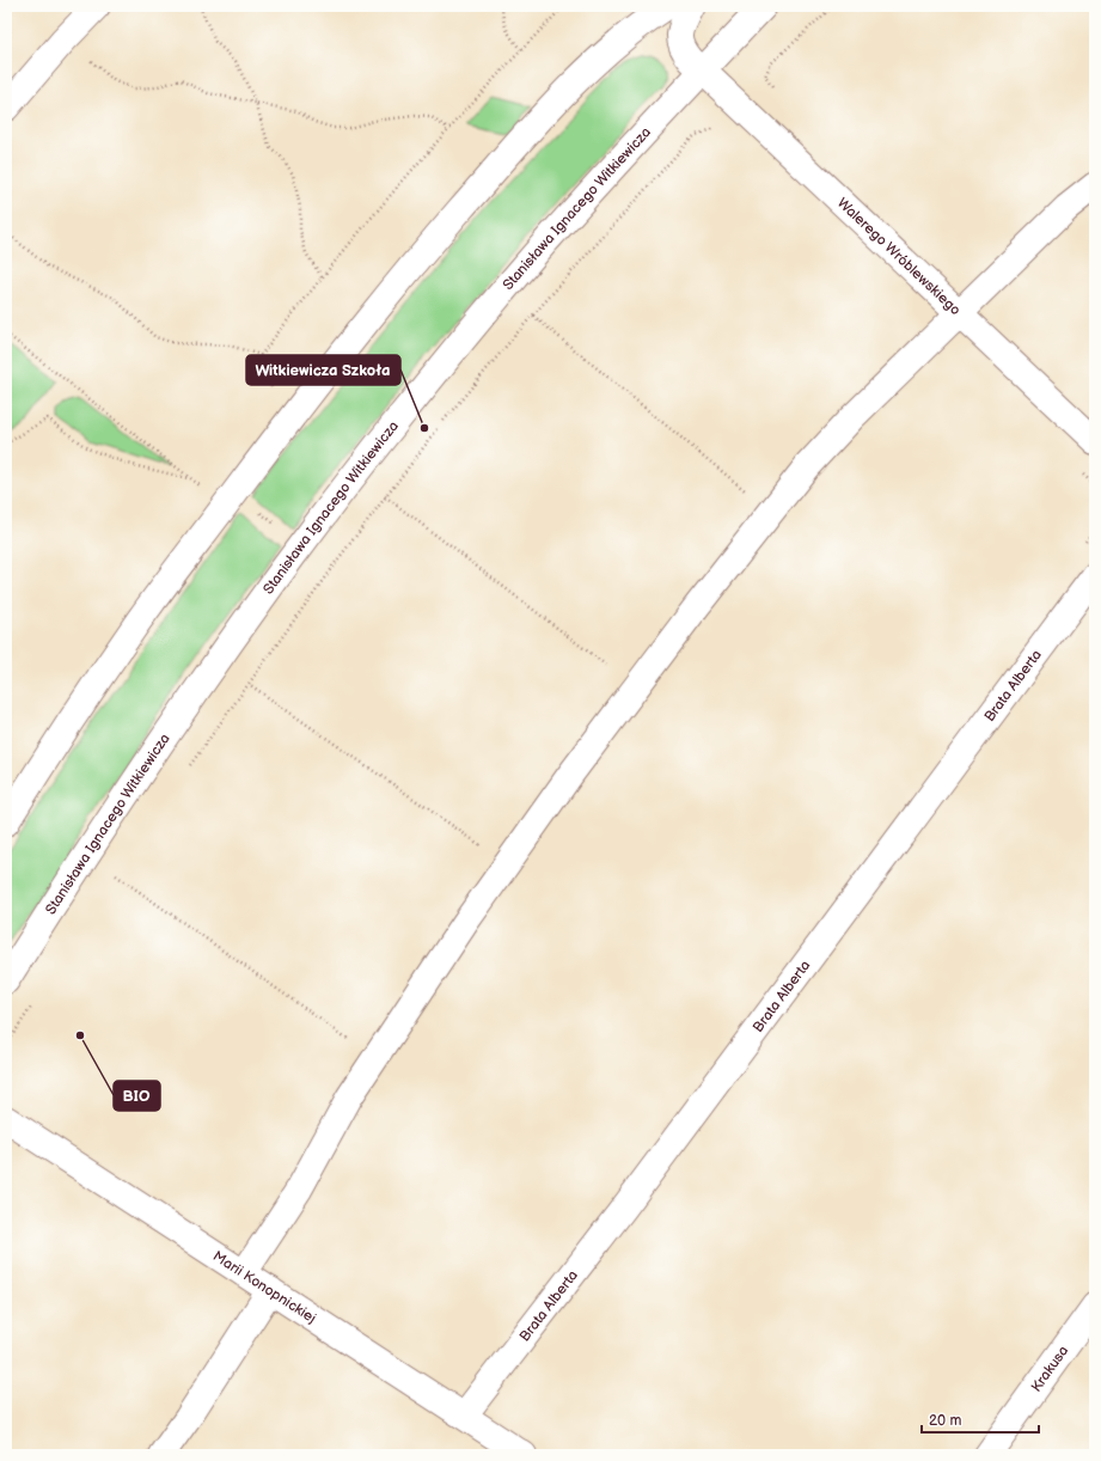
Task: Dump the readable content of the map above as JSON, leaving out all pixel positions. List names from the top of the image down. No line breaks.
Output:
{"streets":{"street":["Stanisława Ignacego Witkiewicza","Walerego Wróblewskiego","Brata Alberta","Marii Konopnickiej","Krakusa"]},"crossings":[["Stanisława Ignacego Witkiewicza","Walerego Wróblewskiego"],["Brata Alberta","Marii Konopnickiej"]],"places":["Witkiewicza Szkoła","BIO"],"scale_bar":"20 m"}
